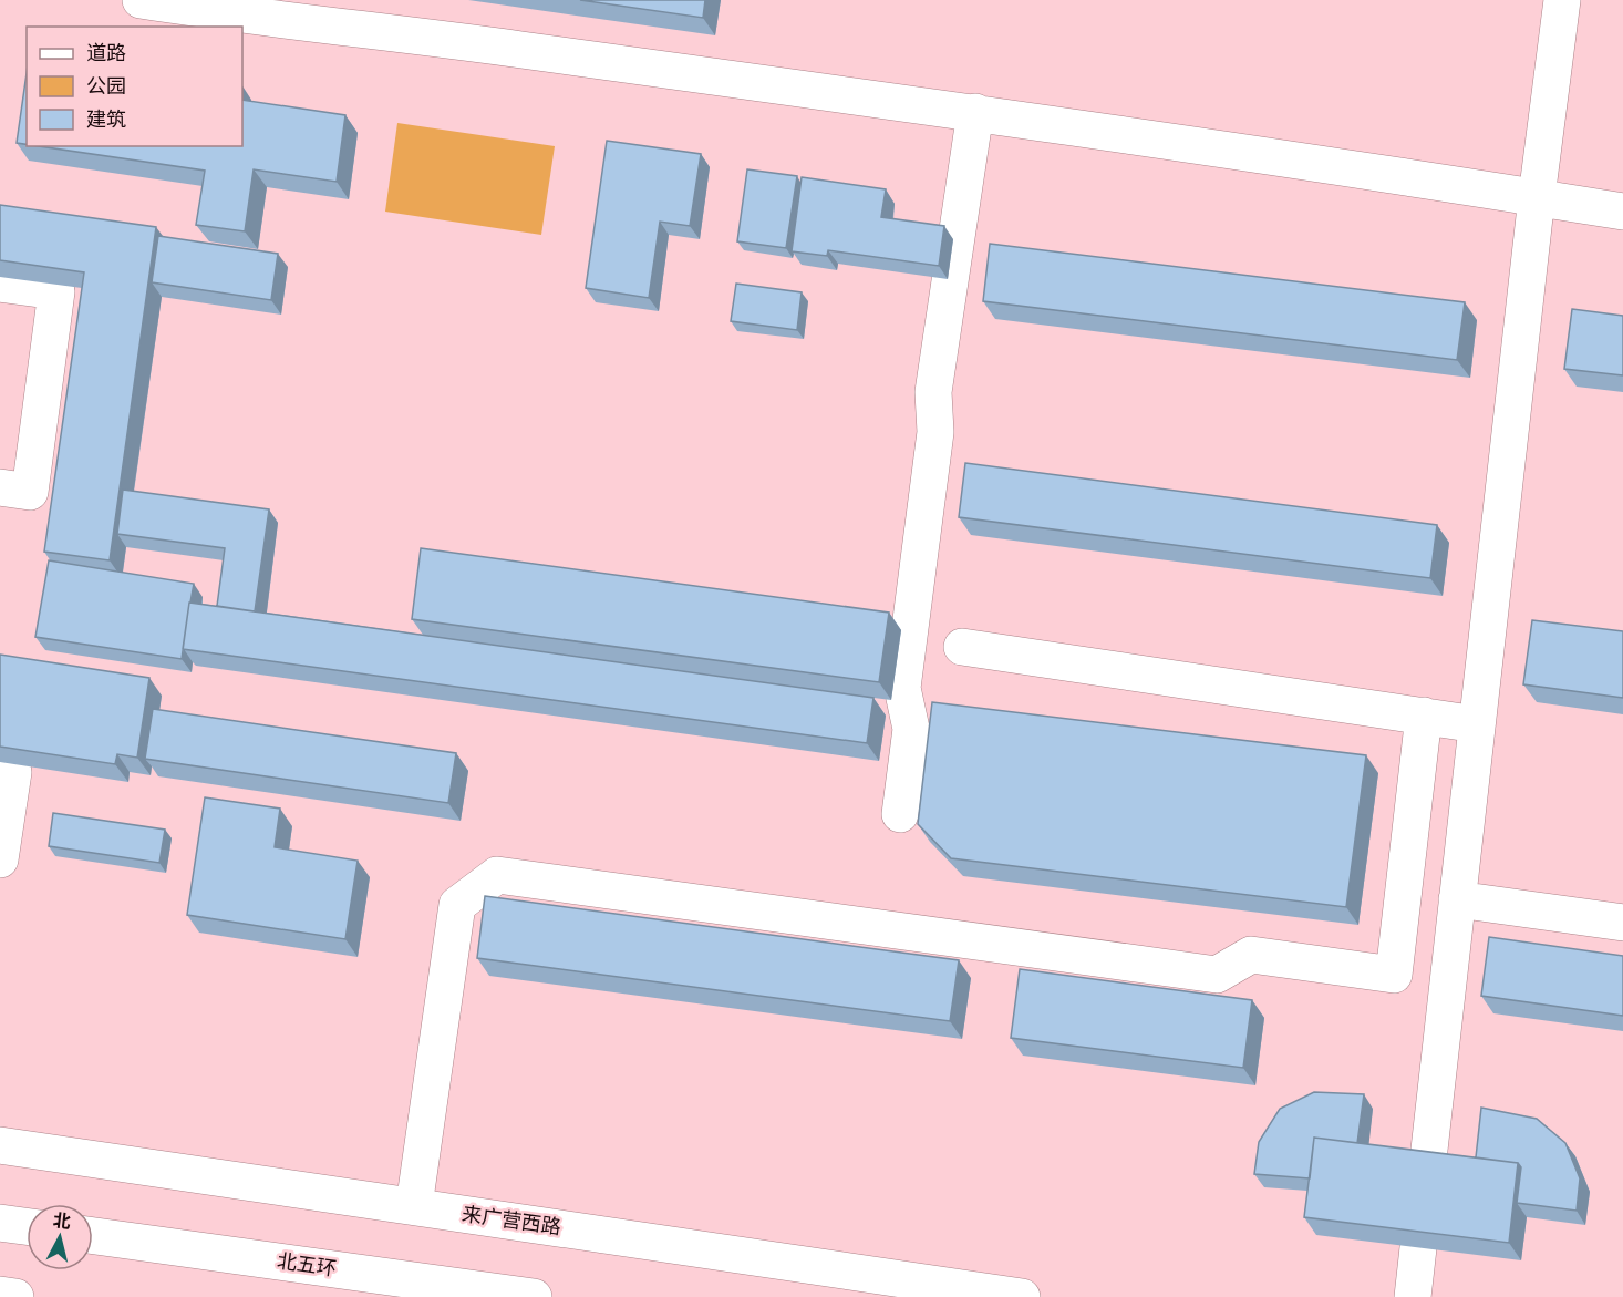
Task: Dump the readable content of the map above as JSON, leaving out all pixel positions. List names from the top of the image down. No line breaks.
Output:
{"streets":{"main road":["来广营西路","北五环"]},"legend":["道路","公园","建筑"],"north":"top"}
